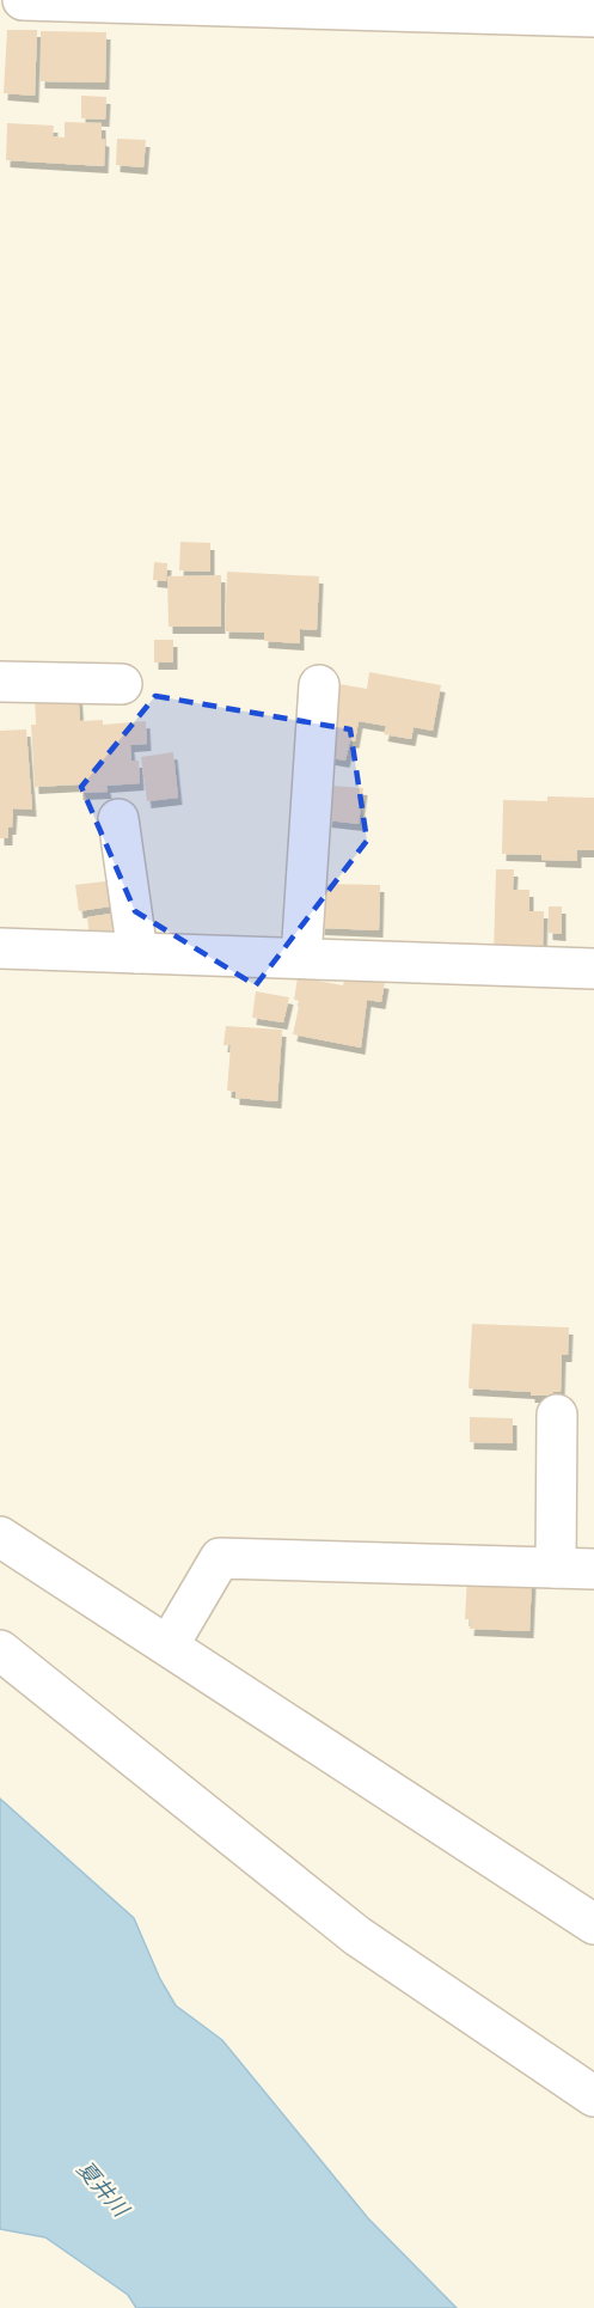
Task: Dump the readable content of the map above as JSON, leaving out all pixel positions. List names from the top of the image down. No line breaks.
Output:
{"water":["夏井川"]}
